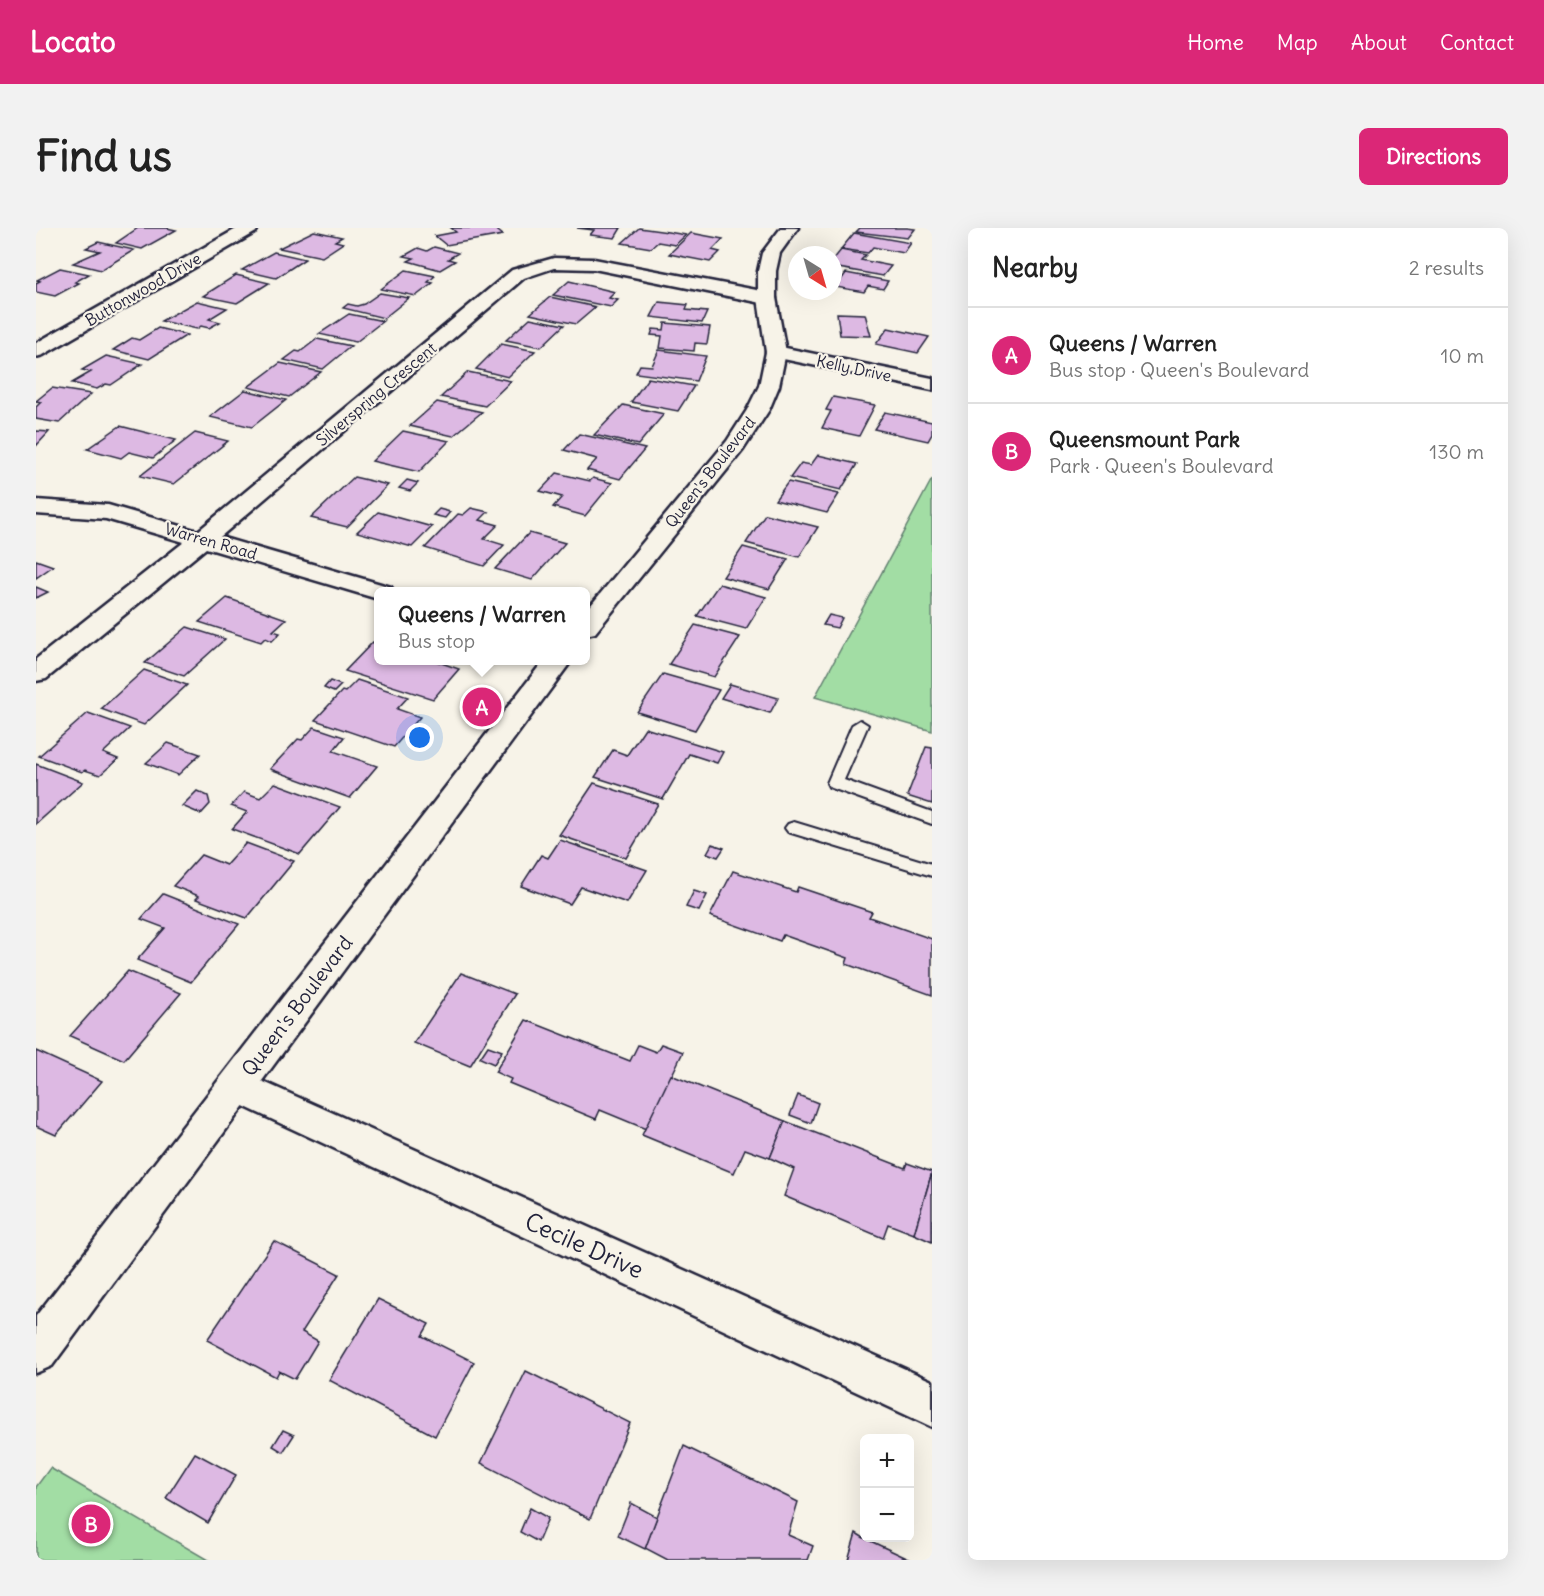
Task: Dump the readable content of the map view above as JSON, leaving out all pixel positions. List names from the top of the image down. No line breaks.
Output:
{"streets":{"street":["Buttonwood Drive","Kelly Drive","Silverspring Crescent","Queen's Boulevard","Warren Road","Cecile Drive"]},"crossings":[["Kelly Drive","Queen's Boulevard"],["Silverspring Crescent","Queen's Boulevard"],["Silverspring Crescent","Warren Road"],["Queen's Boulevard","Cecile Drive"]],"north":"bottom right","page":{"header":"Locato","nav":["Home","Map","About","Contact"],"buttons":"Directions","title":"Find us","heading":["Nearby","2 results"],"list":[{"mark":"A","name":"Queens / Warren","note":"Bus stop · Queen's Boulevard","value":"10 m"},{"mark":"B","name":"Queensmount Park","note":"Park · Queen's Boulevard","value":"130 m"}],"popup":["Queens / Warren","Bus stop"],"pins":["A","B"],"map_buttons":["+","−"]}}
